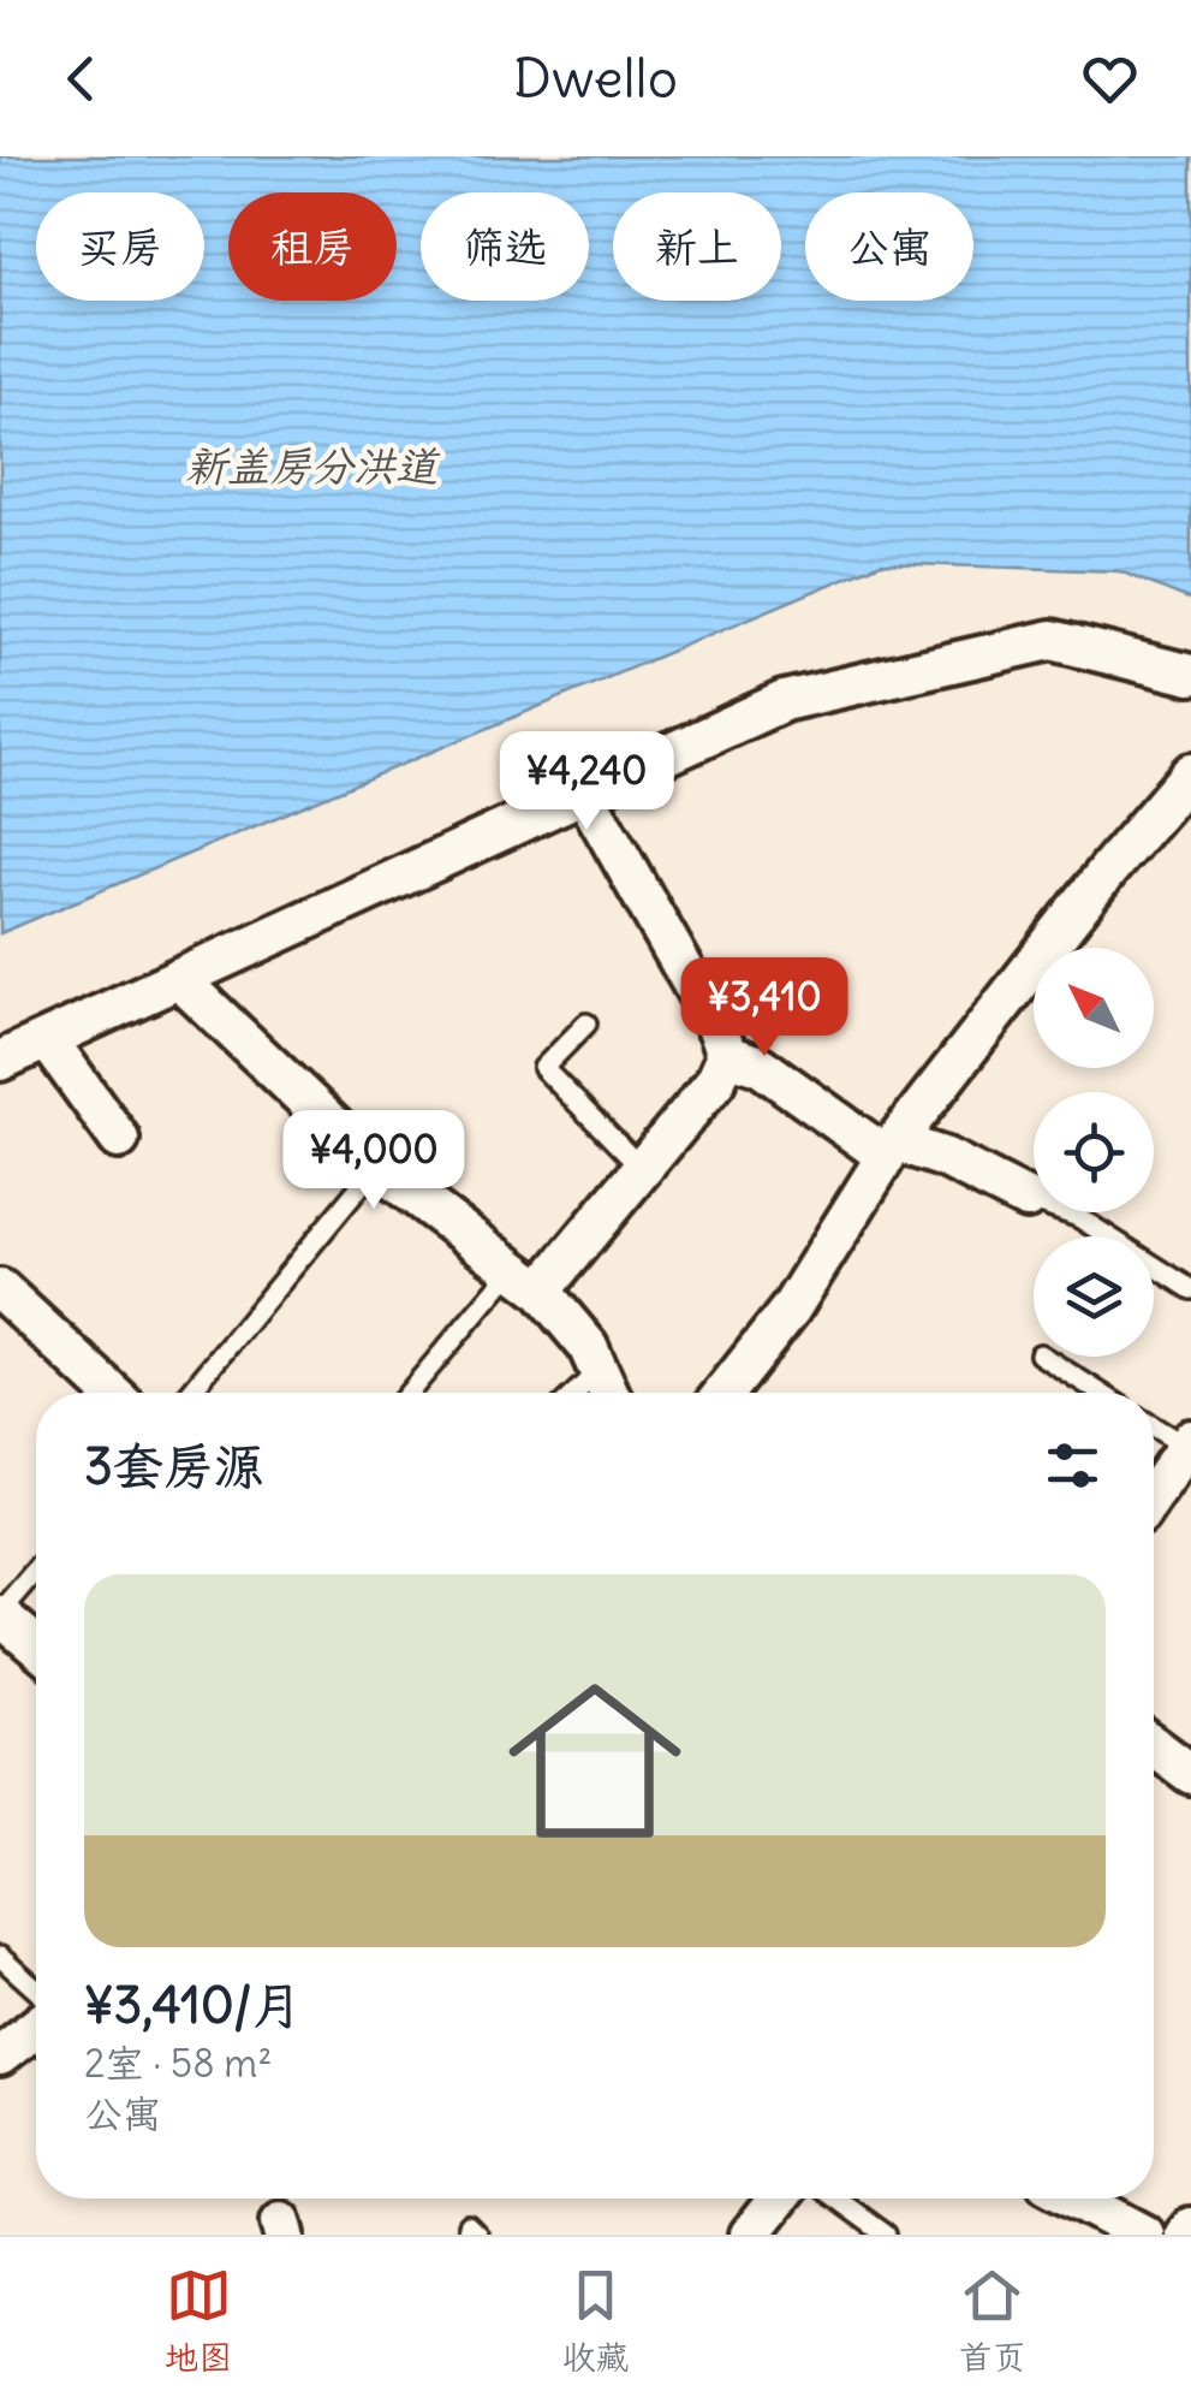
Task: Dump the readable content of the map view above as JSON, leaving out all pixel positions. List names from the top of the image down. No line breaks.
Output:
{"water":["新盖房分洪道"],"north":"top left","page":{"header":"Dwello","chip":["买房","租房","筛选","新上","公寓"],"price":["¥4,240","¥3,410","¥4,000"],"heading":"3套房源","list":[{"name":"¥3,410/月","note":"2室 · 58 m² · 公寓"}],"tabs":["地图","收藏","首页"]}}
